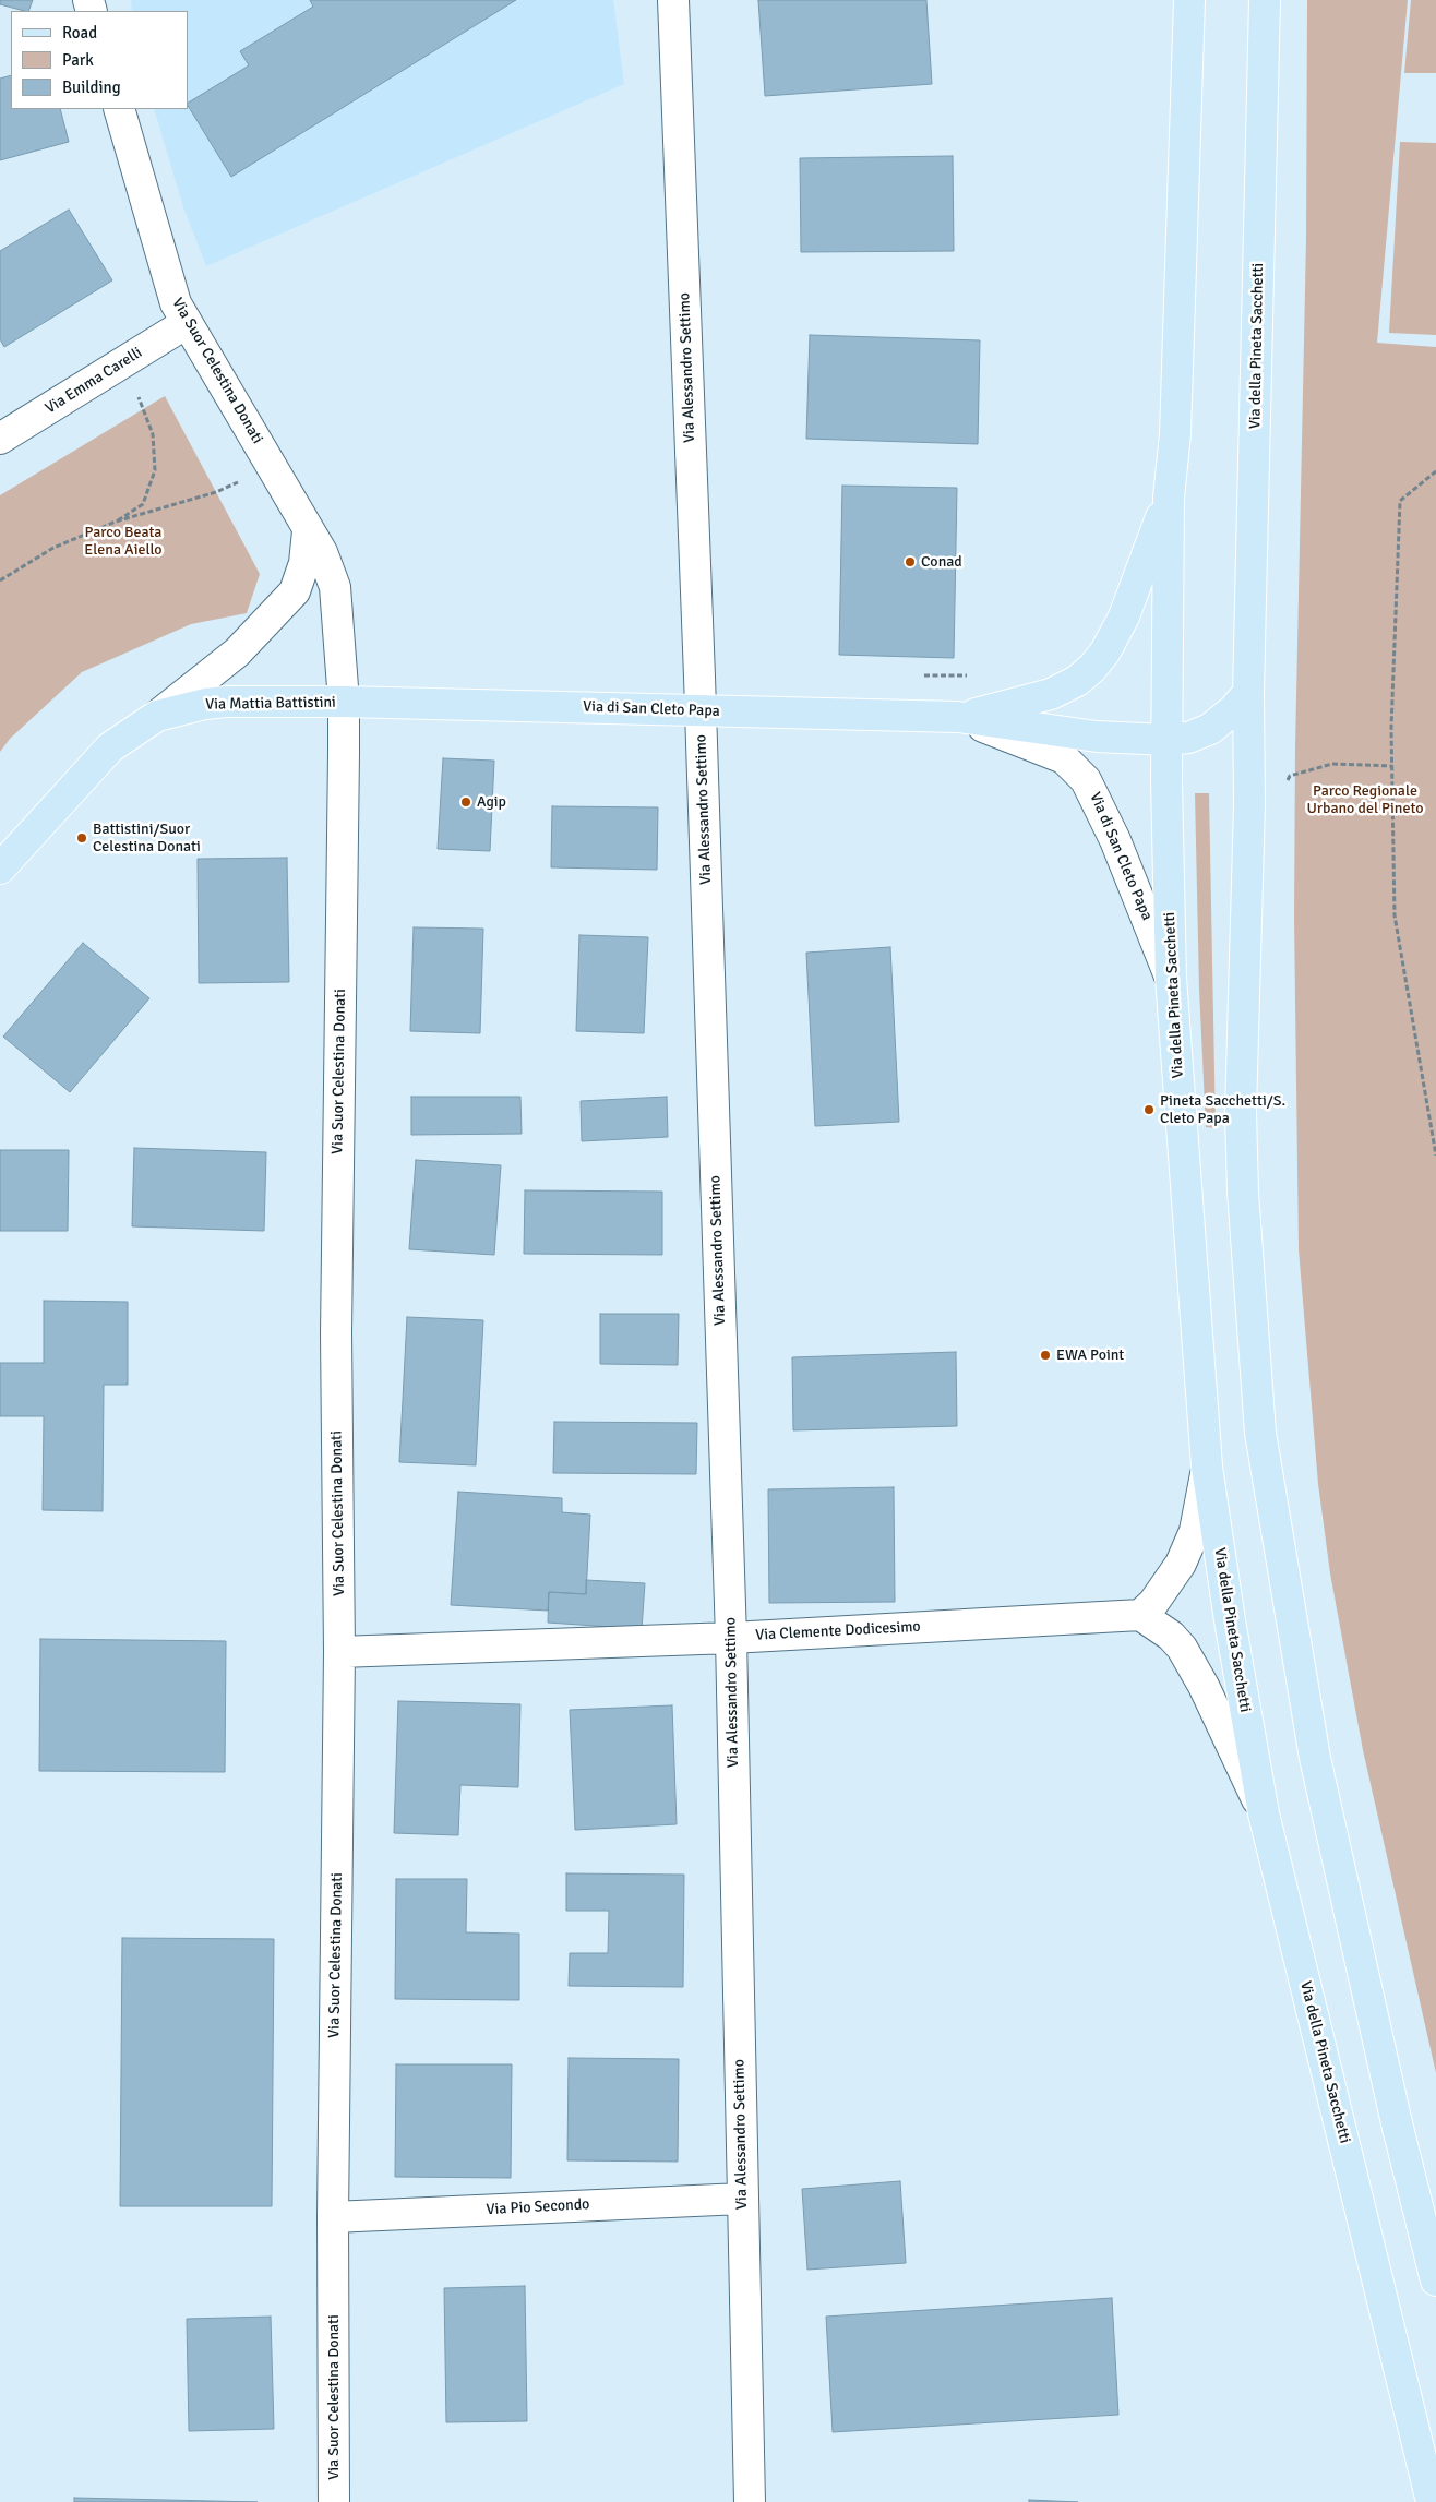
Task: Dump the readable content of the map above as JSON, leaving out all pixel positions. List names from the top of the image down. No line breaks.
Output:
{"streets":{"main road":["Via della Pineta Sacchetti","Via Mattia Battistini","Via di San Cleto Papa"],"street":["Via Alessandro Settimo","Via Suor Celestina Donati","Via Emma Carelli","Via Clemente Dodicesimo","Via Pio Secondo"]},"crossings":[["Via della Pineta Sacchetti","Via di San Cleto Papa"],["Via Alessandro Settimo","Via di San Cleto Papa"],["Via Alessandro Settimo","Via Clemente Dodicesimo"],["Via Alessandro Settimo","Via Pio Secondo"],["Via Suor Celestina Donati","Via Emma Carelli"],["Via Suor Celestina Donati","Via Mattia Battistini"],["Via Suor Celestina Donati","Via di San Cleto Papa"],["Via Suor Celestina Donati","Via Clemente Dodicesimo"],["Via Suor Celestina Donati","Via Pio Secondo"],["Via Mattia Battistini","Via di San Cleto Papa"]],"parks":["Parco Beata Elena Aiello","Parco Regionale Urbano del Pineto"],"places":["Conad","Agip","Battistini/Suor Celestina Donati","Pineta Sacchetti/S. Cleto Papa","EWA Point"],"legend":["Road","Park","Building"]}
